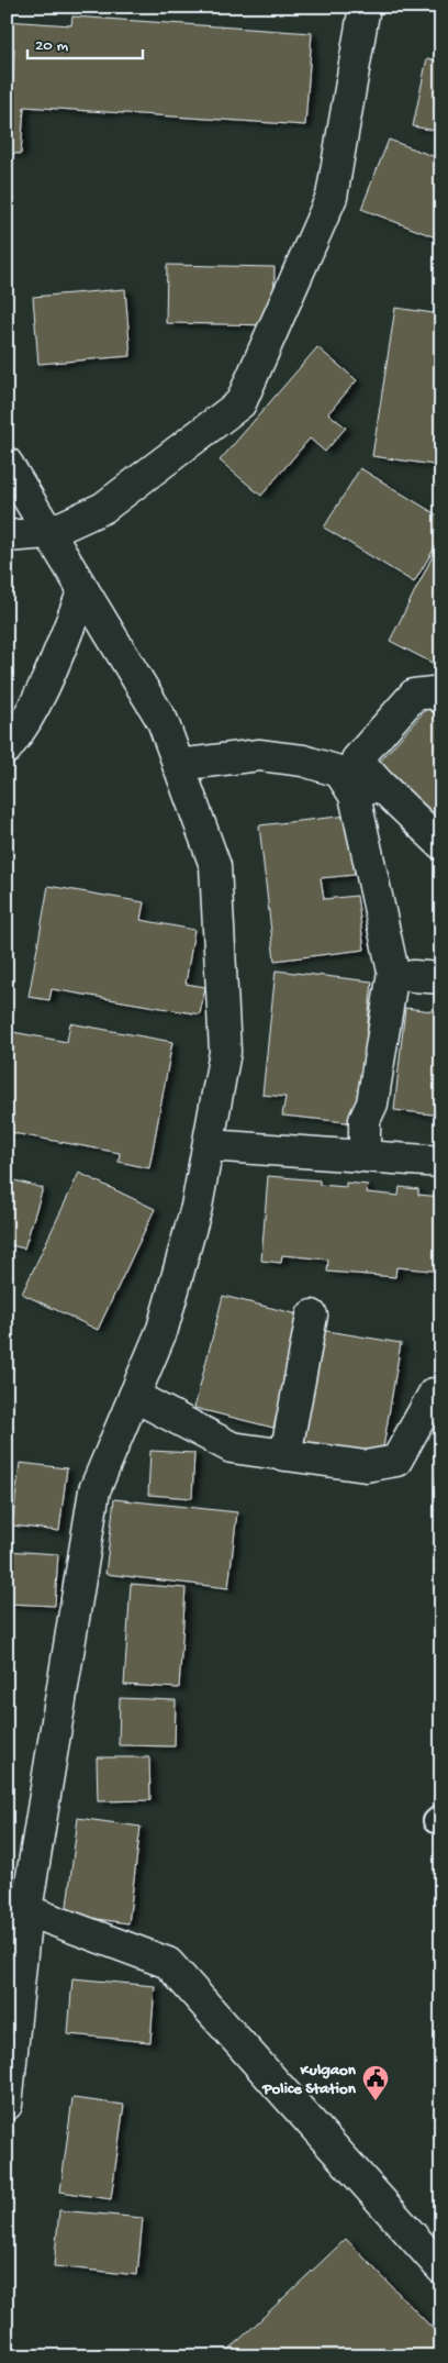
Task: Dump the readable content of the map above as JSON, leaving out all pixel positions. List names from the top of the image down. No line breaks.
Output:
{"places":{"public building":["Kulgaon Police Station"]},"scale_bar":"20 m"}
